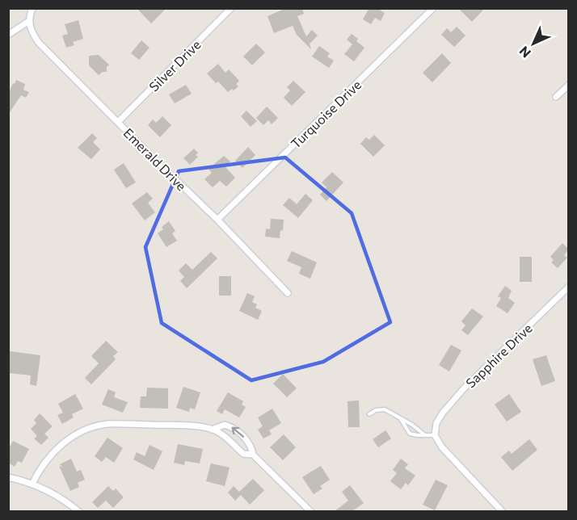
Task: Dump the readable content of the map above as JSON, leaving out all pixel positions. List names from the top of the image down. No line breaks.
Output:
{"streets":{"street":["Silver Drive","Turquoise Drive","Emerald Drive","Sapphire Drive"]},"crossings":[["Silver Drive","Emerald Drive"],["Turquoise Drive","Emerald Drive"]],"north":"bottom left"}
